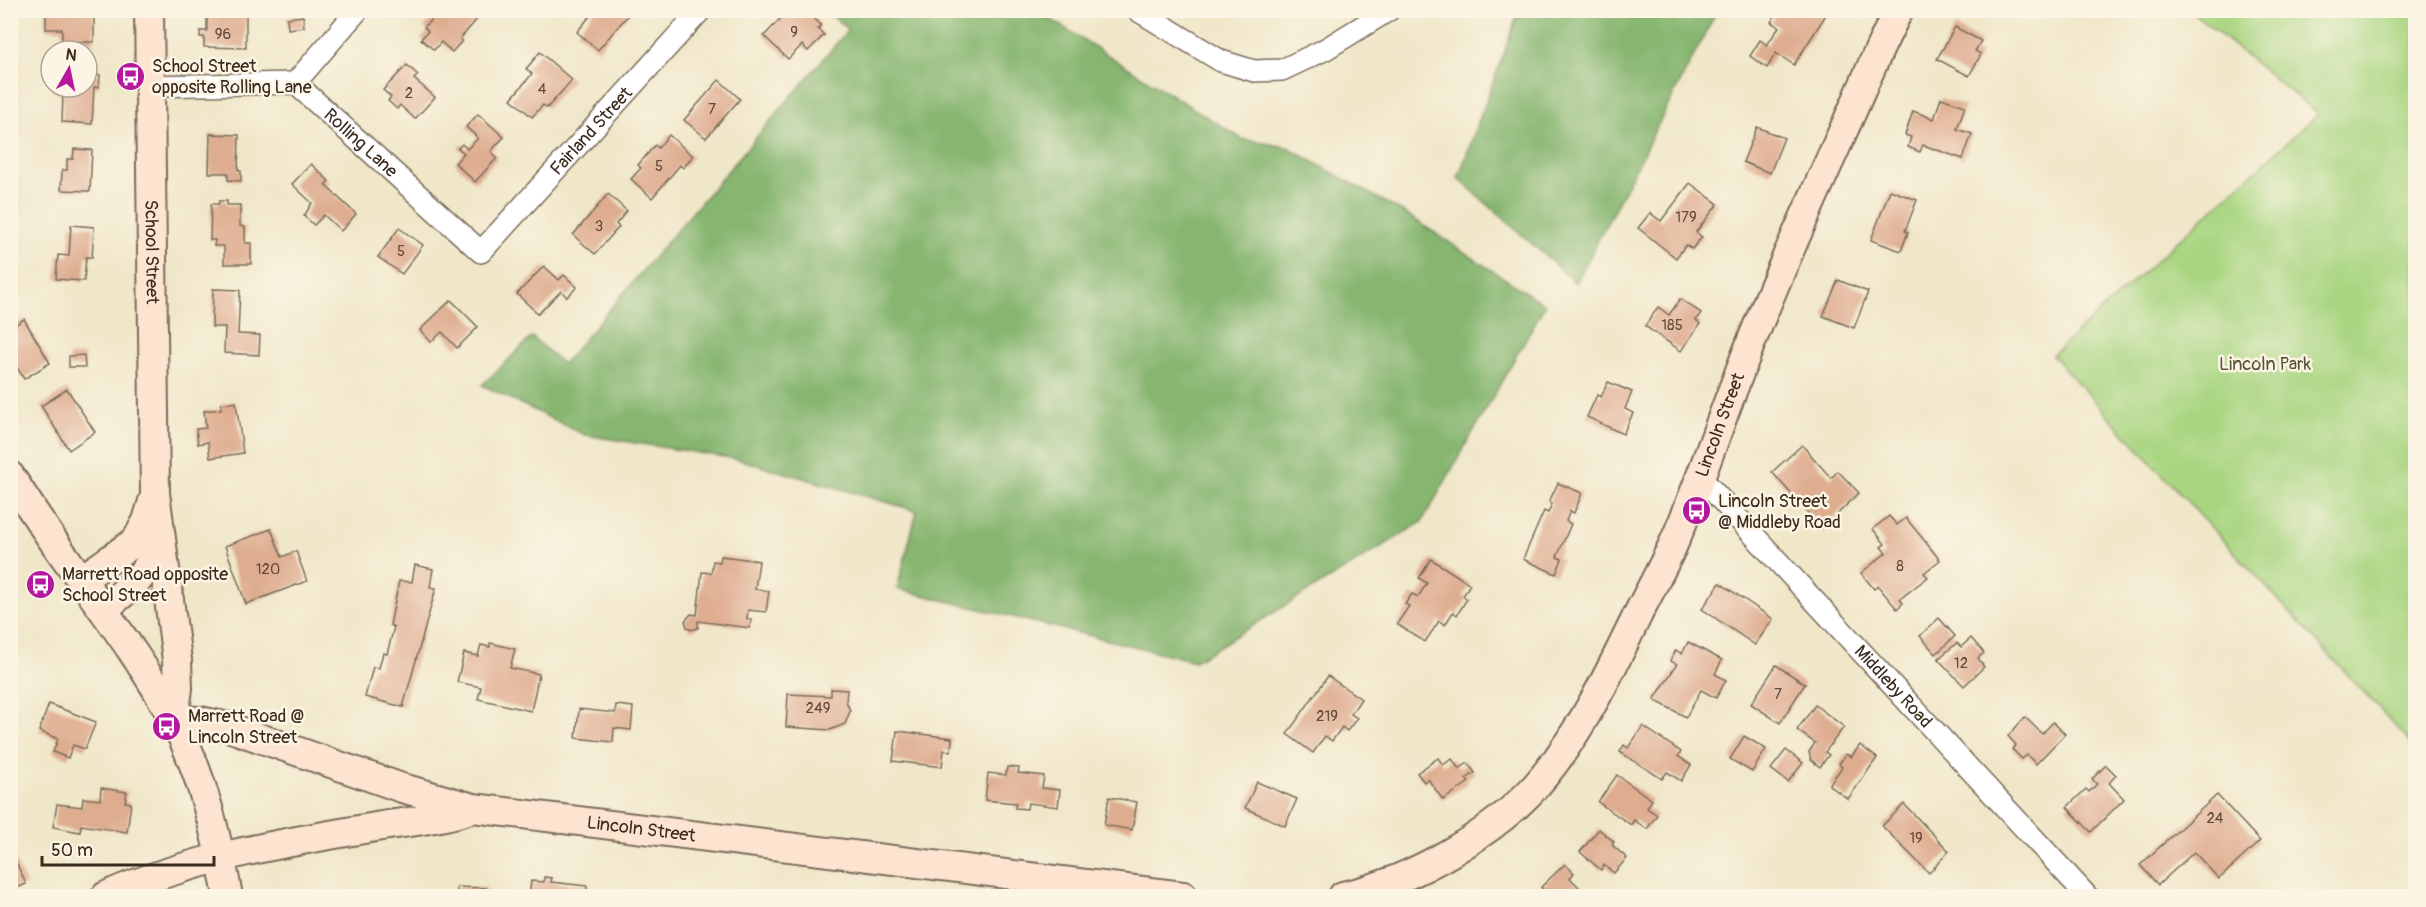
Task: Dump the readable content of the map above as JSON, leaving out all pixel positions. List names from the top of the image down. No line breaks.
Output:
{"streets":{"street":["Fairland Street","Rolling Lane","School Street","Lincoln Street","Middleby Road"]},"crossings":[["Fairland Street","Rolling Lane"],["Lincoln Street","Middleby Road"]],"parks":["Lincoln Park"],"places":{"bus stop":["School Street opposite Rolling Lane","Lincoln Street @ Middleby Road","Marrett Road opposite School Street","Marrett Road @ Lincoln Street"]},"house_numbers":["9","96","4","2","7","5","179","3","5","185","8","120","12","7","249","219","24","19"],"scale_bar":"50 m","north":"top"}
